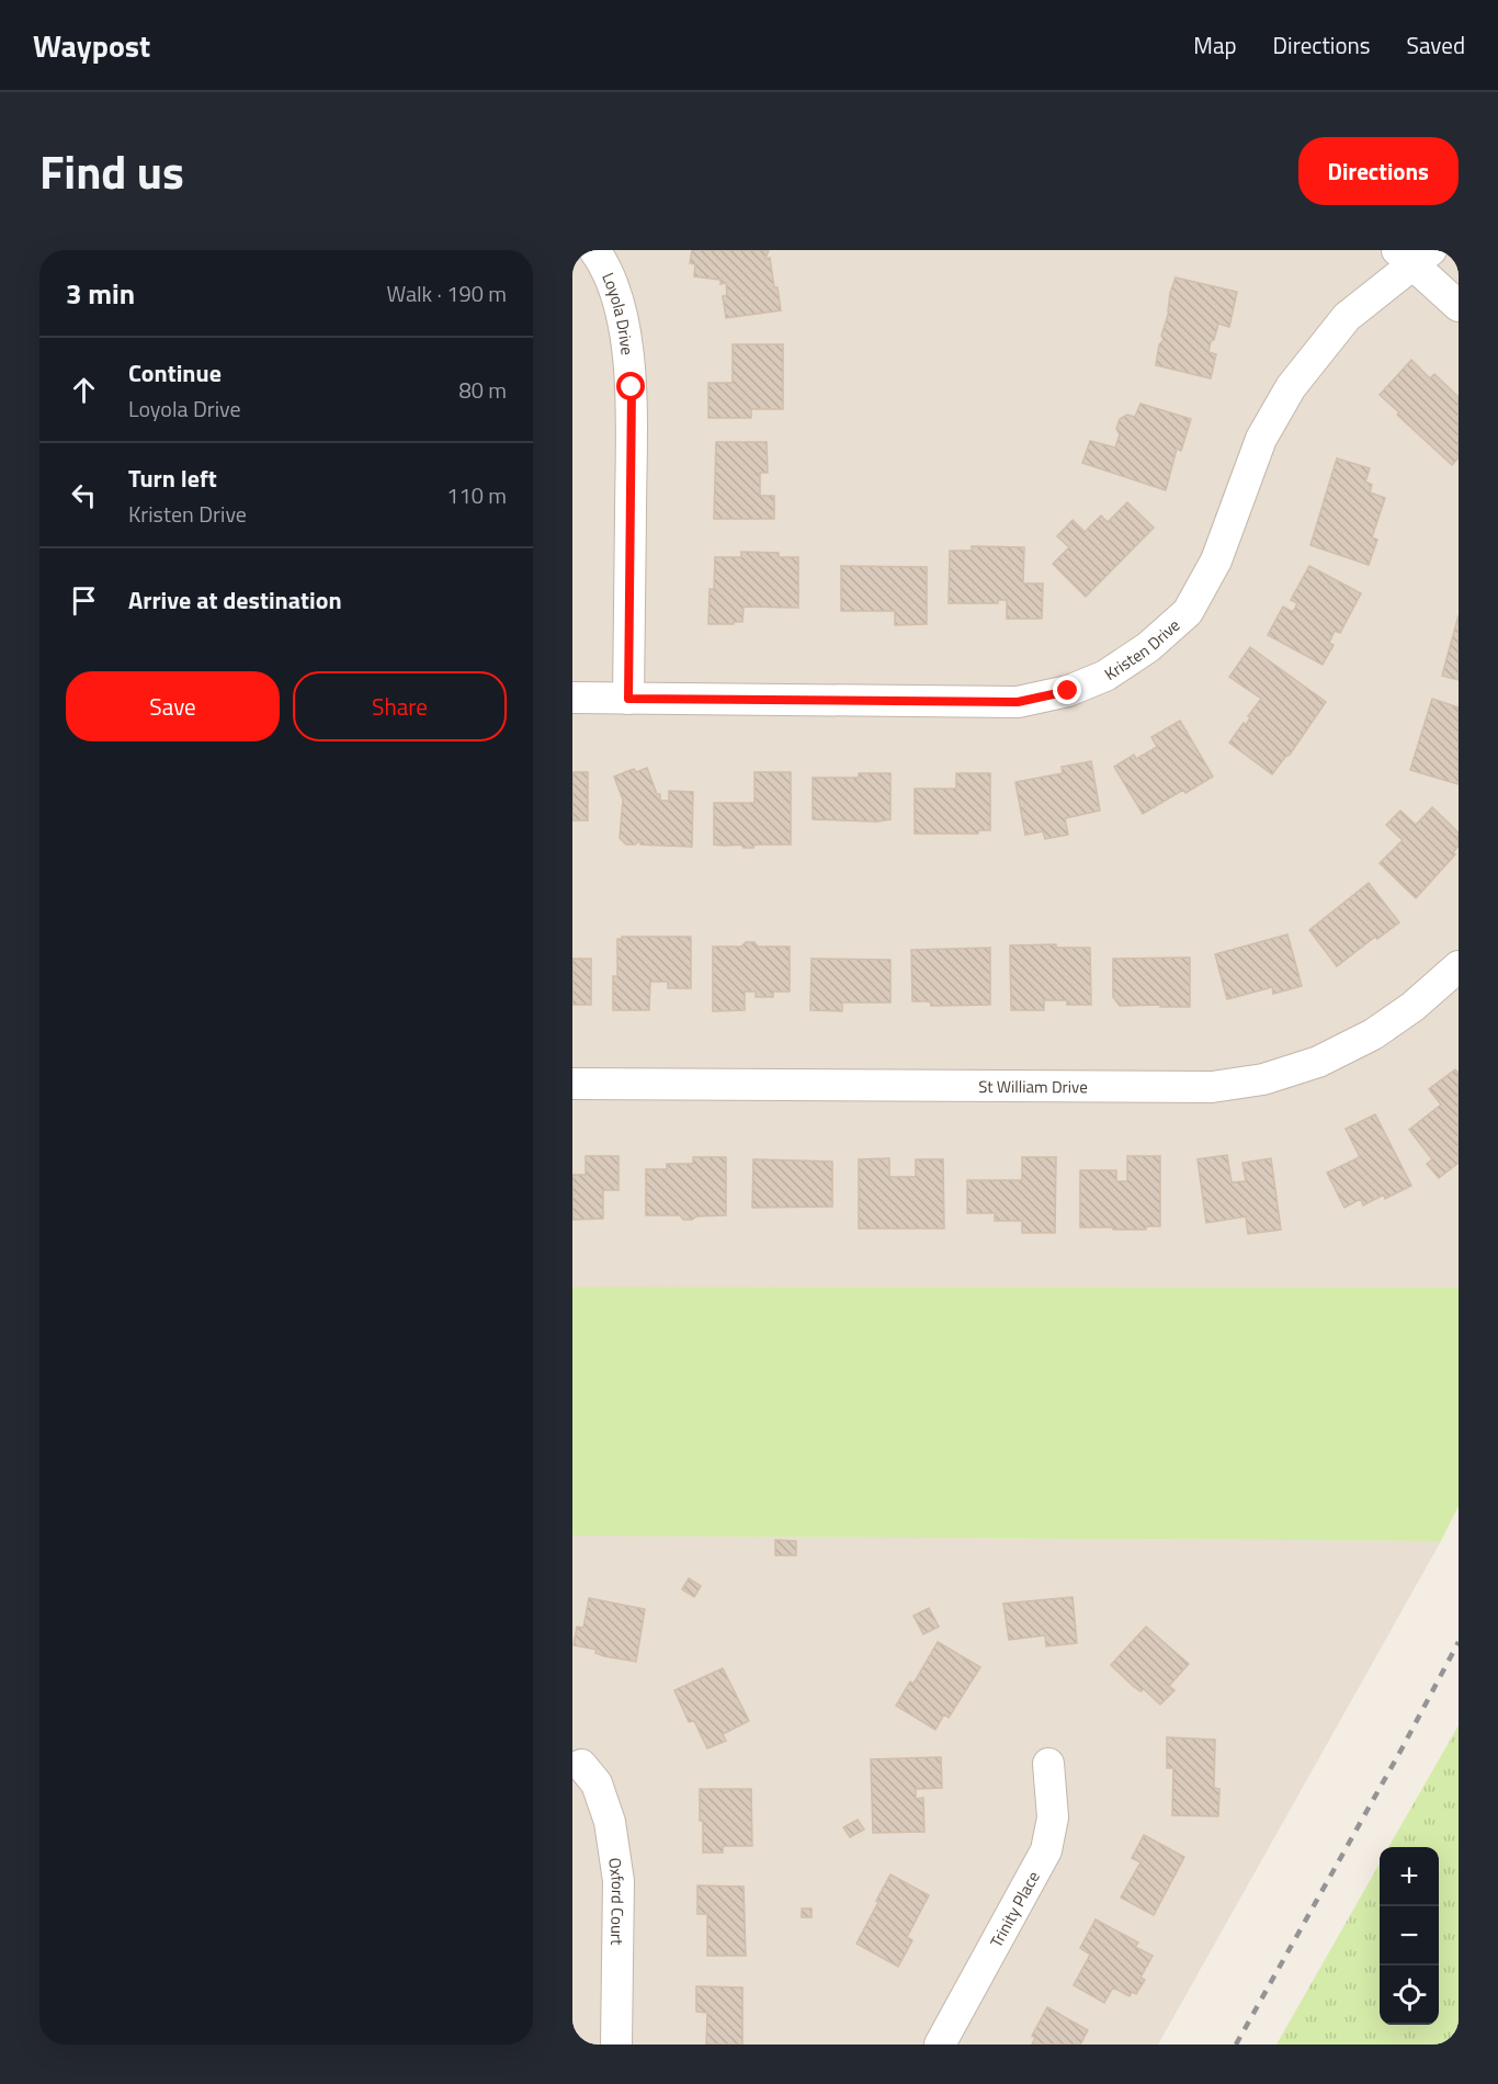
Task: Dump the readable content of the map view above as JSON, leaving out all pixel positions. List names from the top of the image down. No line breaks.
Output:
{"streets":{"street":["Loyola Drive","Kristen Drive","St William Drive","Oxford Court","Trinity Place"]},"crossings":[["Loyola Drive","Kristen Drive"]],"page":{"header":"Waypost","nav":["Map","Directions","Saved"],"title":"Find us","buttons":["Directions",["Save","Share"]],"heading":["3 min","Walk · 190 m"],"list":[["Continue","Loyola Drive","80 m"],["Turn left","Kristen Drive","110 m"],"Arrive at destination"],"map_buttons":["+","−"]}}
